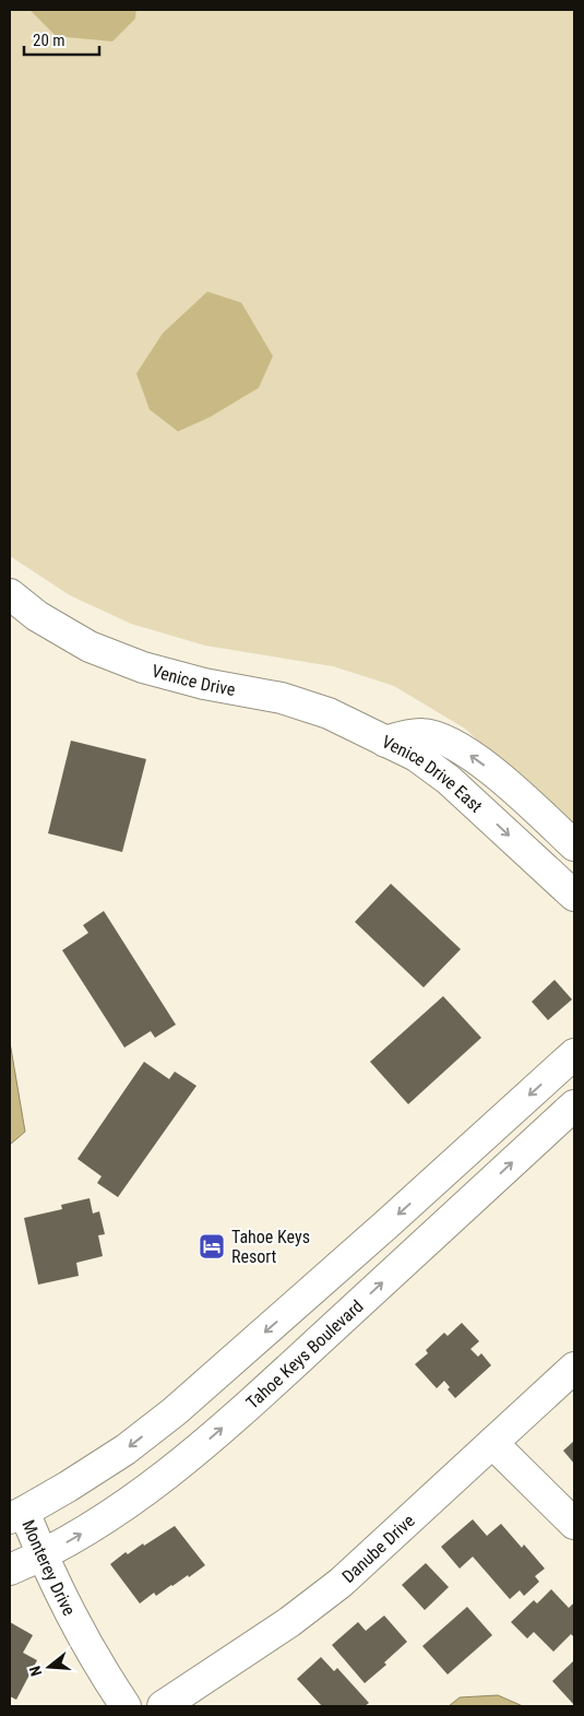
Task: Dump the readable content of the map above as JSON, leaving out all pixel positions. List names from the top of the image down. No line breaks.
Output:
{"streets":{"street":["Venice Drive","Venice Drive East","Tahoe Keys Boulevard","Danube Drive","Monterey Drive"]},"crossings":[["Venice Drive","Venice Drive East"],["Tahoe Keys Boulevard","Monterey Drive"]],"places":{"hotel":["Tahoe Keys Resort"]},"scale_bar":"20 m","north":"left"}
